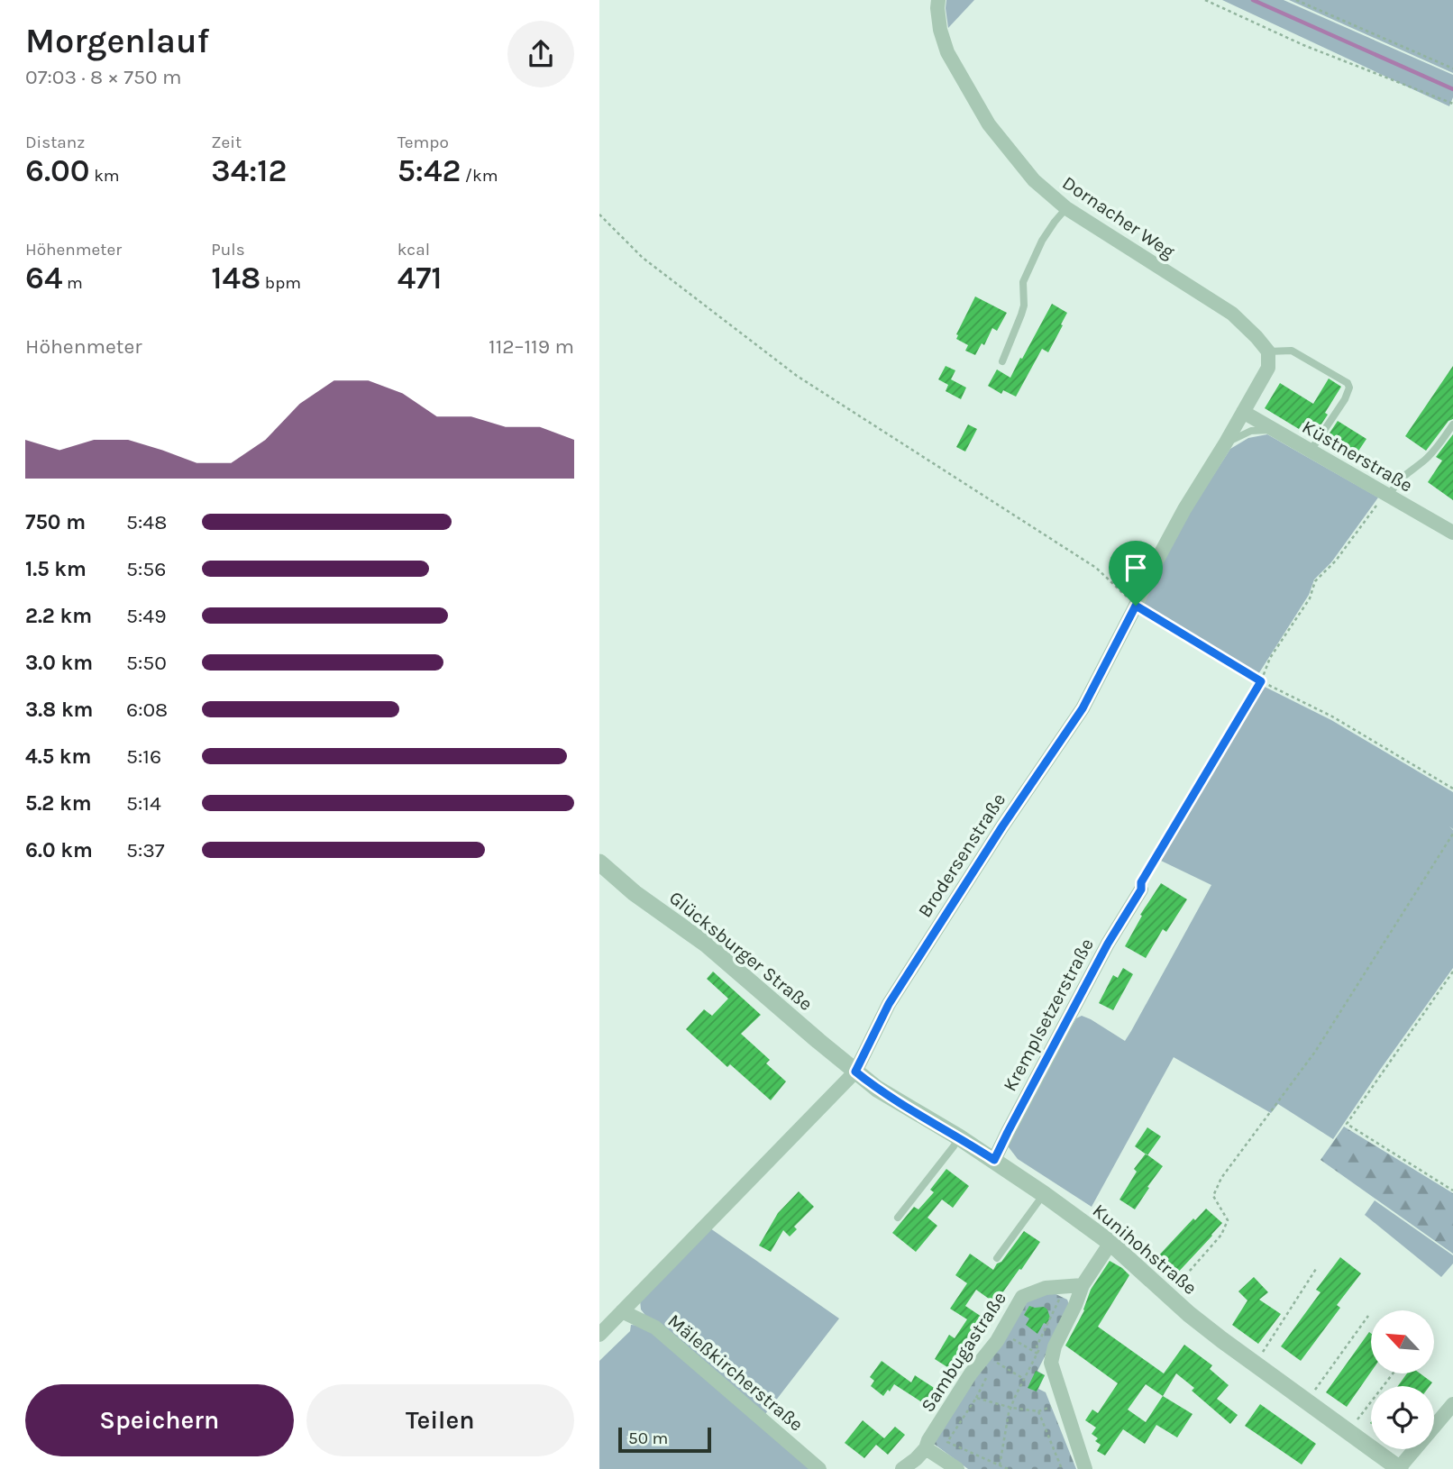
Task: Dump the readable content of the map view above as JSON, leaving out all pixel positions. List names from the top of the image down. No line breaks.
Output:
{"streets":{"street":["Dornacher Weg","Küstnerstraße","Brodersenstraße","Glücksburger Straße","Kremplsetzerstraße","Kunihohstraße","Sambugastraße","Mäleßkircherstraße"]},"crossings":[["Dornacher Weg","Brodersenstraße"],["Küstnerstraße","Brodersenstraße"],["Brodersenstraße","Glücksburger Straße"],["Brodersenstraße","Kunihohstraße"],["Brodersenstraße","Mäleßkircherstraße"],["Glücksburger Straße","Kunihohstraße"],["Kremplsetzerstraße","Kunihohstraße"]],"scale_bar":"50 m","north":"top left","page":{"heading":["Morgenlauf","07:03 · 8 × 750 m"],"stats":[["Distanz","6.00 km"],["Zeit","34:12"],["Tempo","5:42 /km"],["Höhenmeter","64 m"],["Puls","148 bpm"],["kcal","471"]],"chart":["Höhenmeter","112–119 m"],"list":[{"name":"750 m","note":"5:48"},{"name":"1.5 km","note":"5:56"},{"name":"2.2 km","note":"5:49"},{"name":"3.0 km","note":"5:50"},{"name":"3.8 km","note":"6:08"},{"name":"4.5 km","note":"5:16"},{"name":"5.2 km","note":"5:14"},{"name":"6.0 km","note":"5:37"}],"buttons":["Speichern","Teilen"],"scale":"50 m"}}
